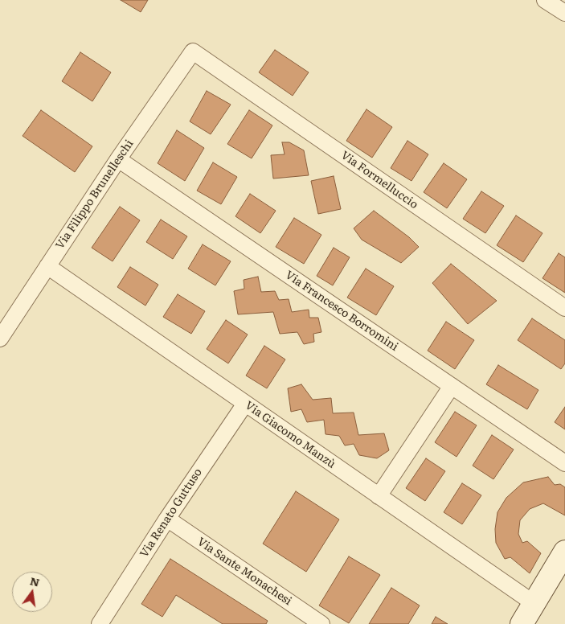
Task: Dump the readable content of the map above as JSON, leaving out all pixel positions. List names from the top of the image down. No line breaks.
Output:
{"streets":{"street":["Via Formelluccio","Via Filippo Brunelleschi","Via Francesco Borromini","Via Giacomo Manzù","Via Renato Guttuso","Via Sante Monachesi"]},"crossings":[["Via Formelluccio","Via Filippo Brunelleschi"],["Via Filippo Brunelleschi","Via Francesco Borromini"],["Via Filippo Brunelleschi","Via Giacomo Manzù"],["Via Giacomo Manzù","Via Renato Guttuso"],["Via Renato Guttuso","Via Sante Monachesi"]],"north":"top"}
